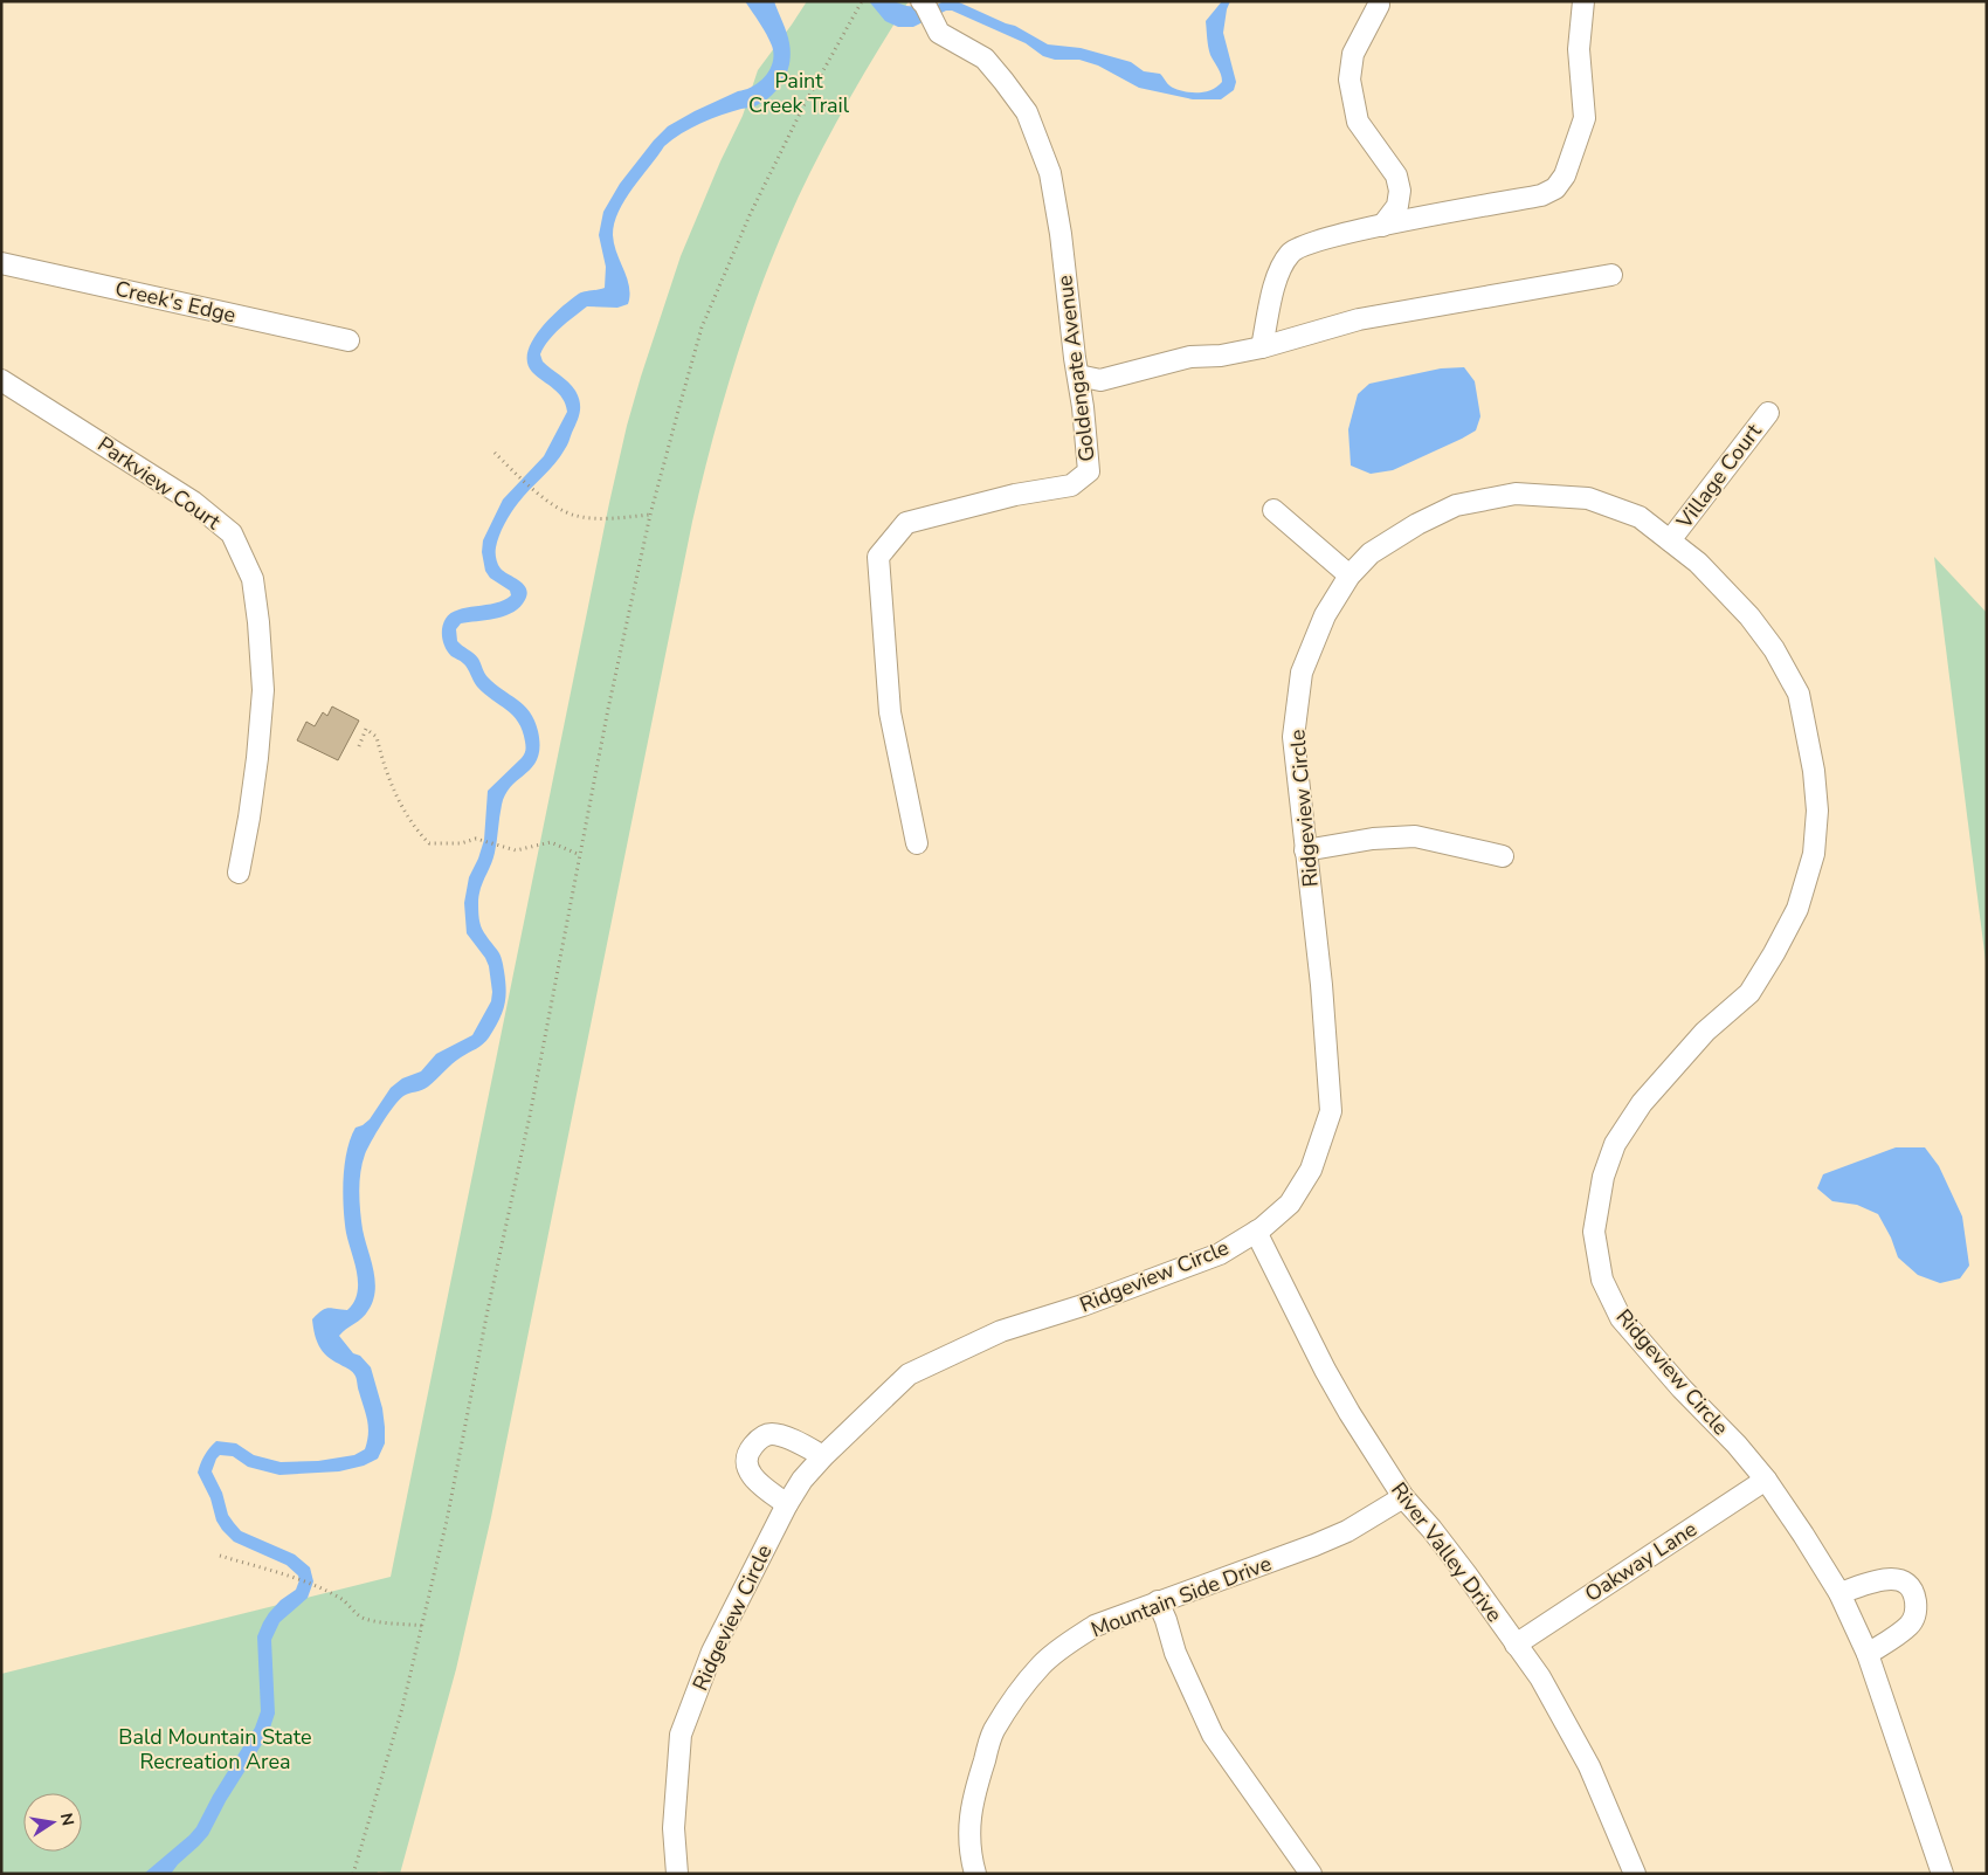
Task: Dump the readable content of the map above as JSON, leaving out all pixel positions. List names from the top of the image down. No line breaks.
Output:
{"streets":{"street":["Creek's Edge","Goldengate Avenue","Village Court","Parkview Court","Ridgeview Circle","River Valley Drive","Oakway Lane","Mountain Side Drive"]},"crossings":[["Village Court","Ridgeview Circle"],["Ridgeview Circle","River Valley Drive"],["Ridgeview Circle","Oakway Lane"],["River Valley Drive","Oakway Lane"],["River Valley Drive","Mountain Side Drive"]],"parks":["Paint Creek Trail","Bald Mountain State Recreation Area"],"north":"right"}
